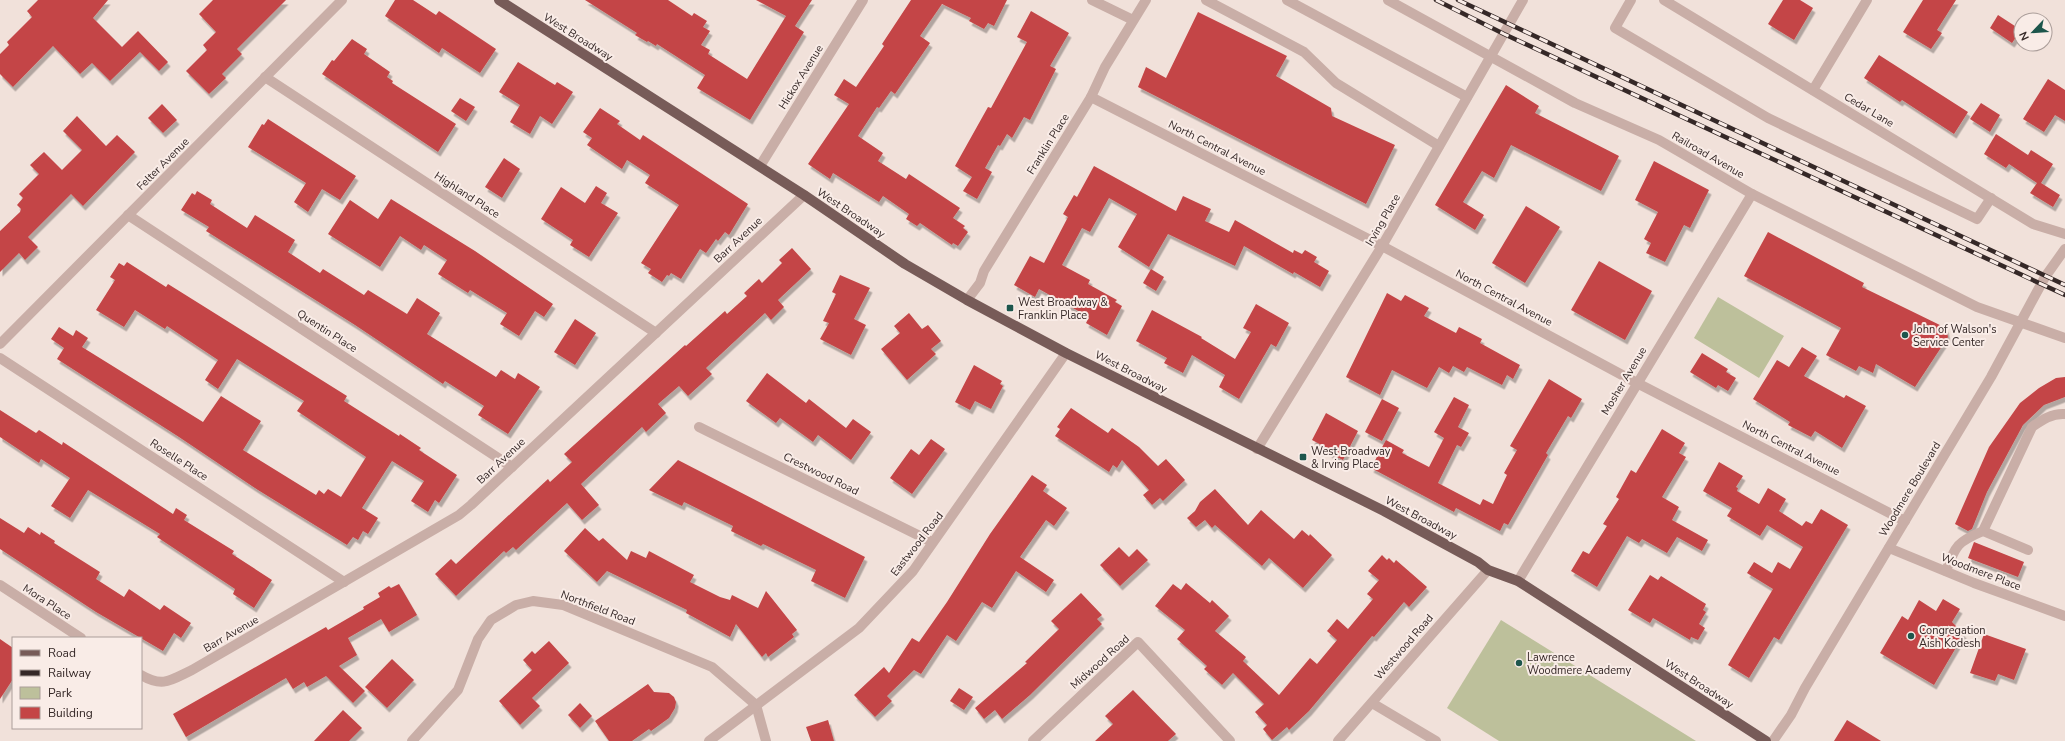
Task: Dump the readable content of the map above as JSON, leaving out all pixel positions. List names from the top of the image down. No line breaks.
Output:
{"streets":{"main road":["West Broadway"],"street":["Hickox Avenue","Cedar Lane","Franklin Place","North Central Avenue","Railroad Avenue","Felter Avenue","Highland Place","Irving Place","Barr Avenue","Quentin Place","Mosher Avenue","Roselle Place","Crestwood Road","Woodmere Boulevard","Eastwood Road","Woodmere Place","Mora Place","Northfield Road","Westwood Road","Midwood Road"]},"crossings":[["West Broadway","Hickox Avenue"],["West Broadway","Franklin Place"],["West Broadway","Irving Place"],["West Broadway","Barr Avenue"],["West Broadway","Mosher Avenue"],["West Broadway","Eastwood Road"],["West Broadway","Westwood Road"],["Franklin Place","North Central Avenue"],["North Central Avenue","Irving Place"],["North Central Avenue","Mosher Avenue"],["North Central Avenue","Woodmere Boulevard"],["Railroad Avenue","Irving Place"],["Railroad Avenue","Mosher Avenue"],["Railroad Avenue","Woodmere Boulevard"],["Felter Avenue","Highland Place"],["Felter Avenue","Quentin Place"],["Highland Place","Barr Avenue"],["Barr Avenue","Quentin Place"],["Barr Avenue","Roselle Place"],["Crestwood Road","Eastwood Road"],["Woodmere Boulevard","Woodmere Place"],["Eastwood Road","Northfield Road"]],"places":{"transit":["West Broadway & Franklin Place","West Broadway & Irving Place"],"other":["John of Walson's Service Center","Congregation Aish Kodesh","Lawrence Woodmere Academy"]},"legend":["Road","Railway","Park","Building"],"north":"bottom left"}
